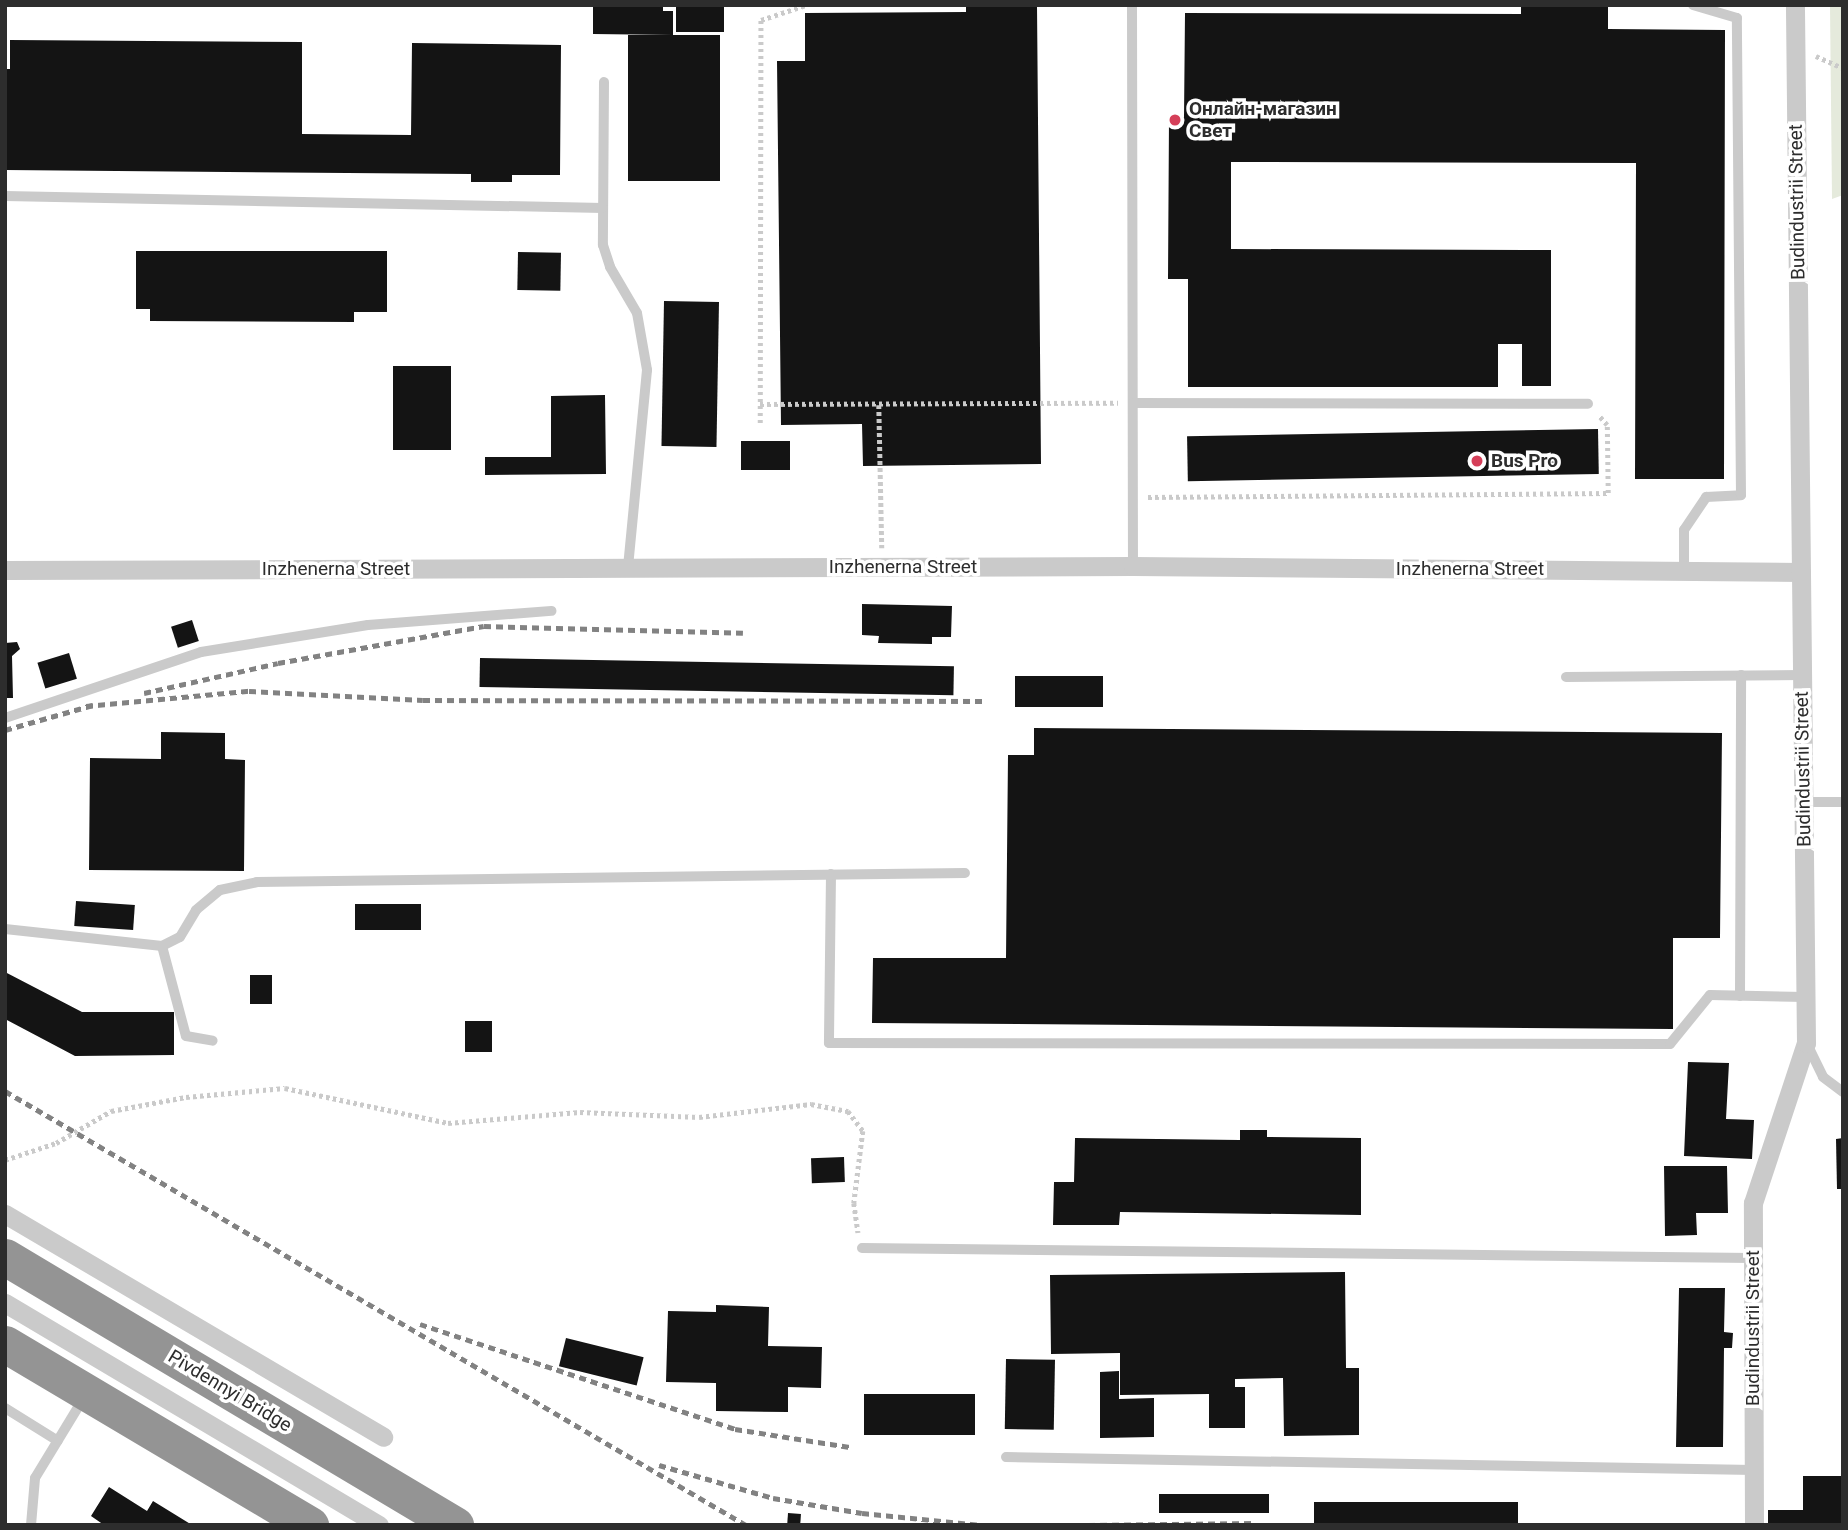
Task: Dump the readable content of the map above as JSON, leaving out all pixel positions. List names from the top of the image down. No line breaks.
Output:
{"streets":{"highway":["Pivdennyi Bridge"],"street":["Budindustrii Street","Inzhenerna Street"]},"crossings":[["Budindustrii Street","Inzhenerna Street"]],"places":["Онлайн-магазин Свет","Bus Pro"]}
